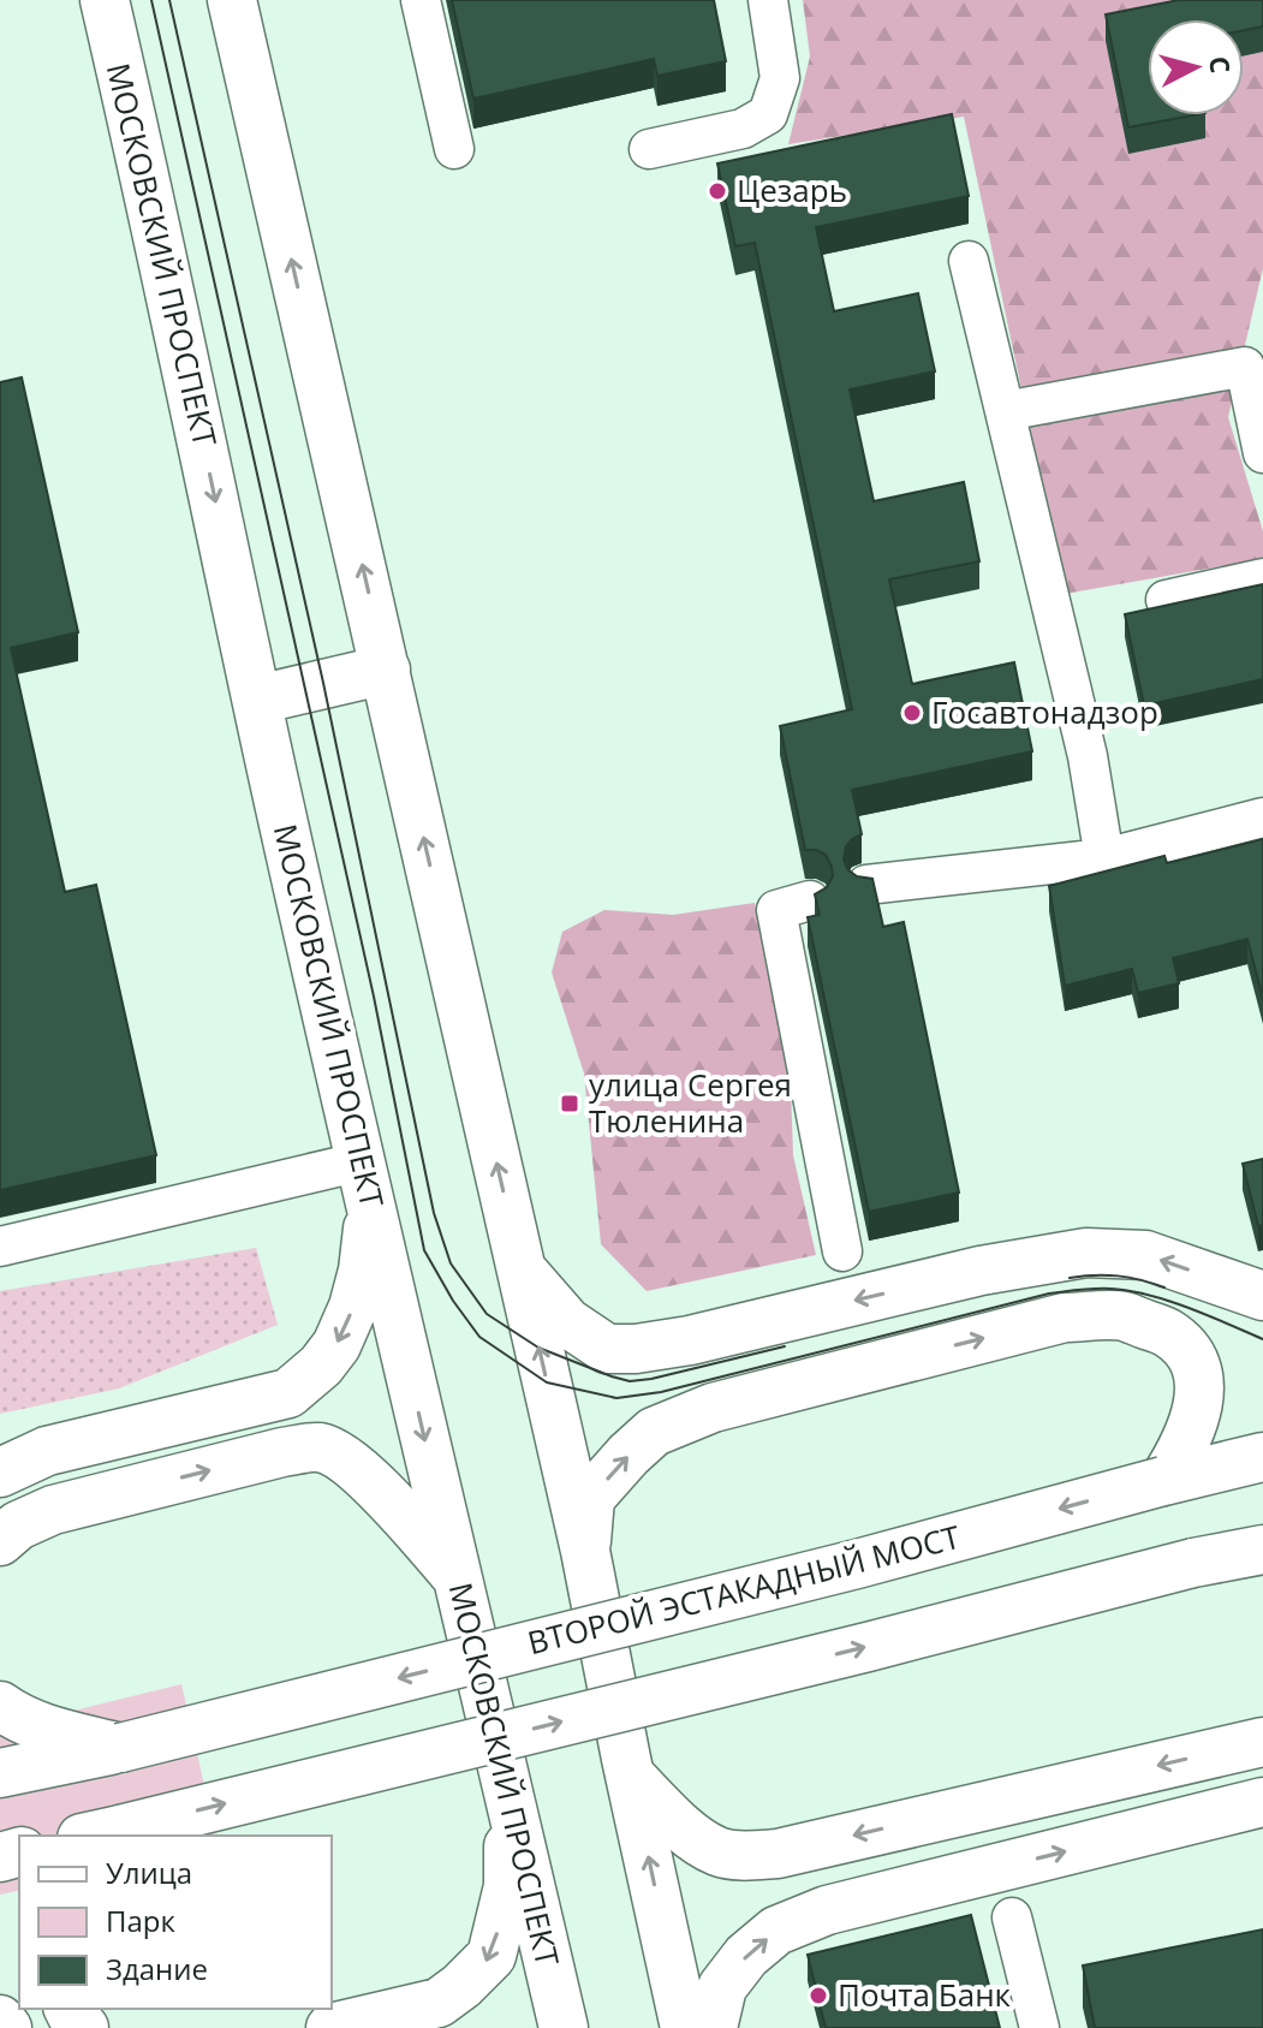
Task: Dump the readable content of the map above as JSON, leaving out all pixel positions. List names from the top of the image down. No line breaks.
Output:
{"streets":{"main road":["МОСКОВСКИЙ ПРОСПЕКТ","ВТОРОЙ ЭСТАКАДНЫЙ МОСТ"]},"places":{"other":["Цезарь","Госавтонадзор","Почта Банк"],"transit":["улица Сергея Тюленина"]},"legend":["Улица","Парк","Здание"],"north":"right"}
